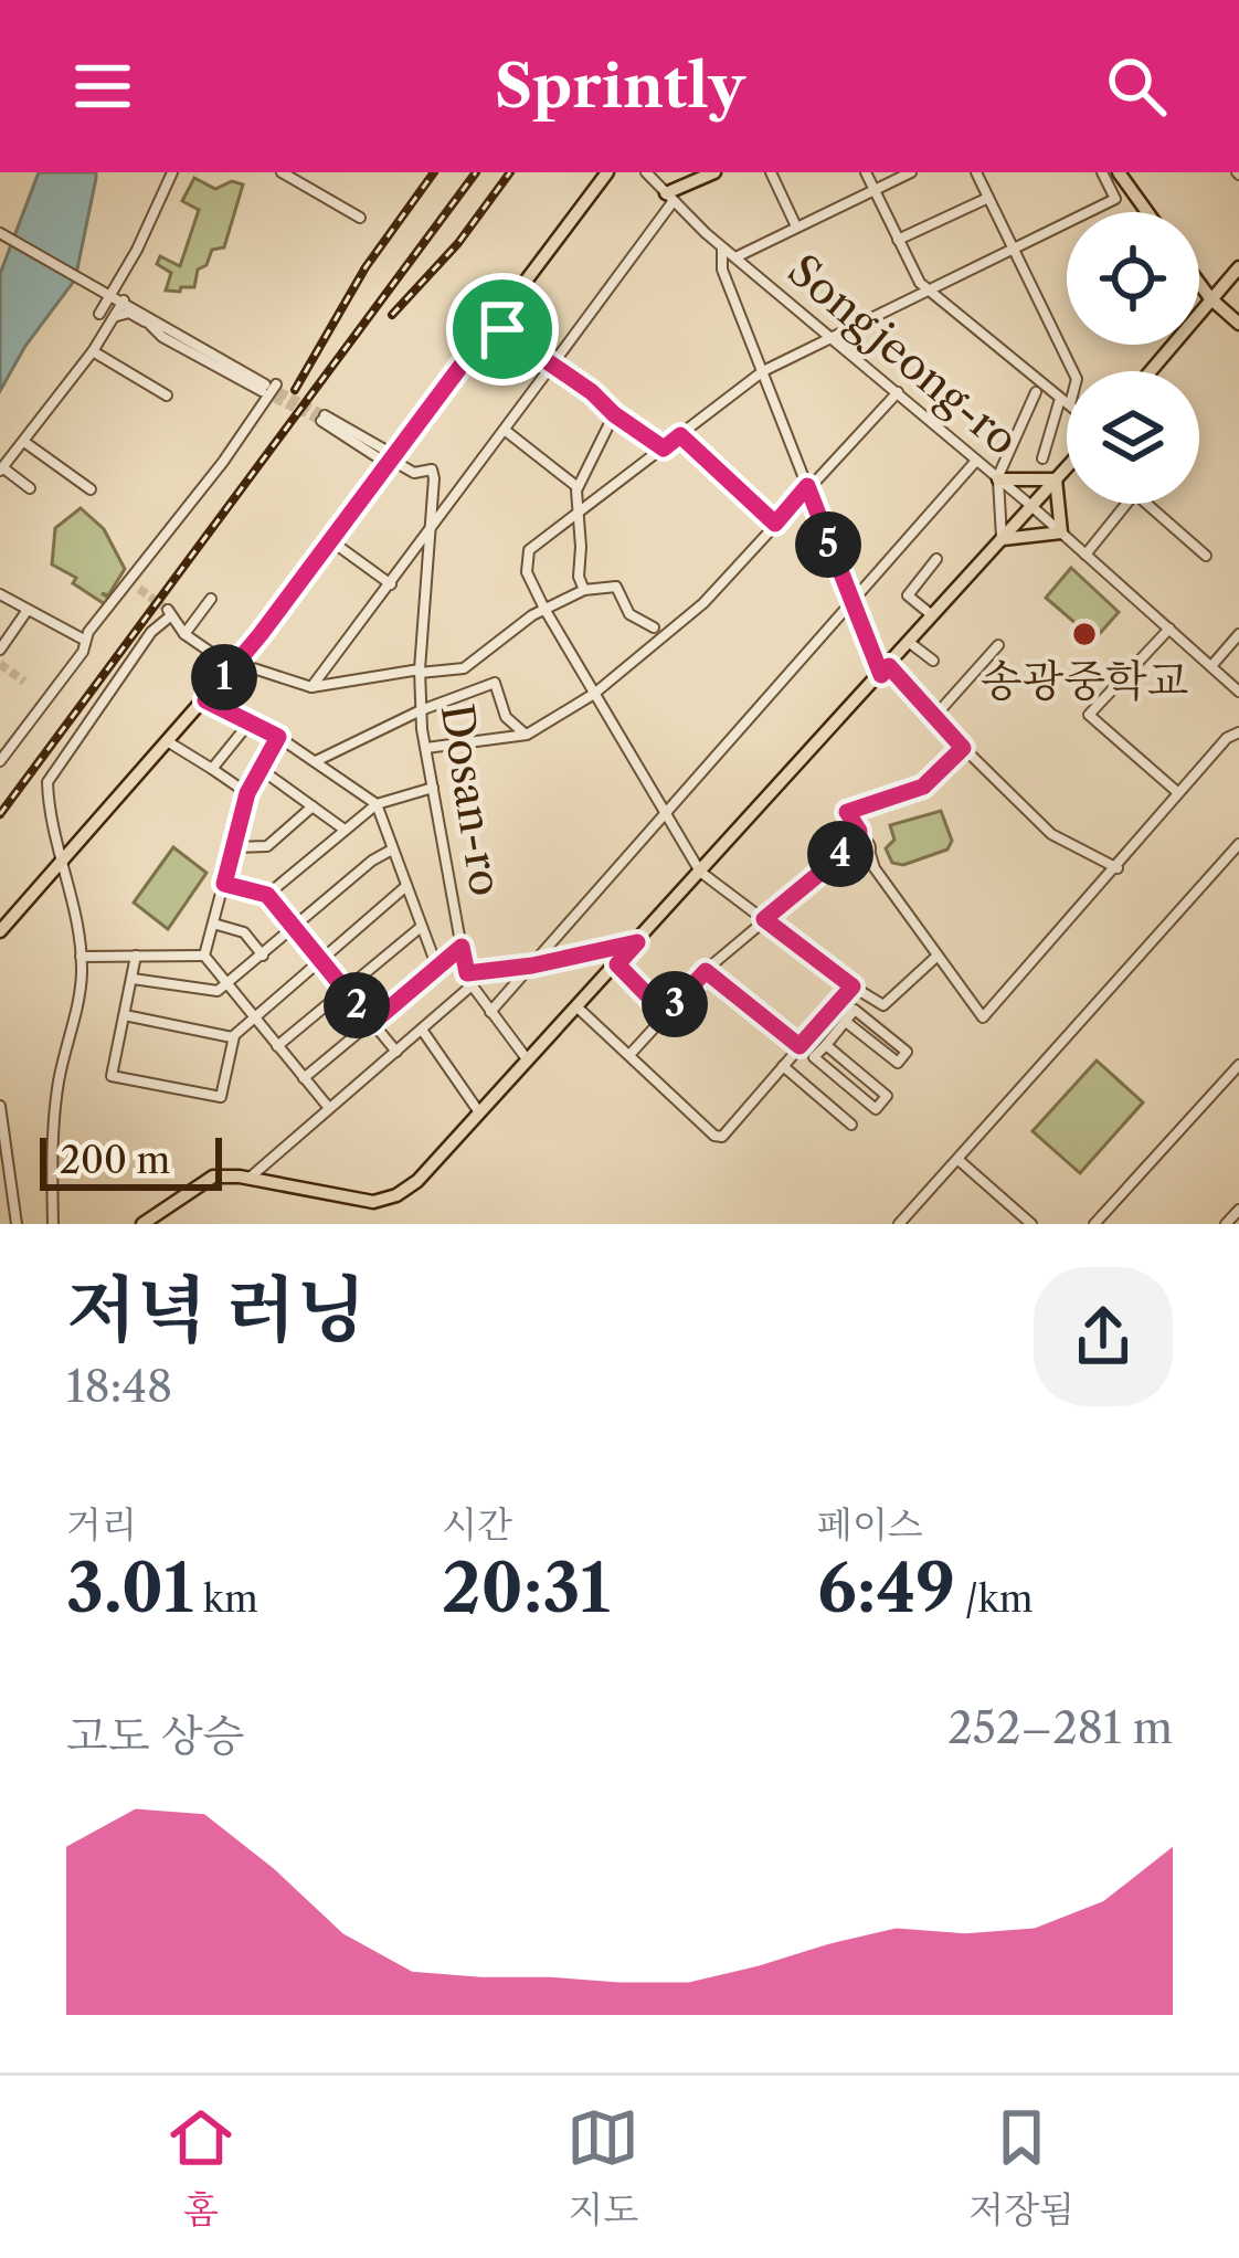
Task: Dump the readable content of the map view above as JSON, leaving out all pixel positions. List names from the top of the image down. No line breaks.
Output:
{"streets":{"street":["Songjeong-ro","Dosan-ro"]},"places":["송광중학교"],"scale_bar":"200 m","page":{"header":"Sprintly","pins":["5","1","4","3","2"],"scale":"200 m","heading":["저녁 러닝","18:48"],"stats":[["거리","3.01 km"],["시간","20:31"],["페이스","6:49 /km"]],"chart":["고도 상승","252–281 m"],"tabs":["홈","지도","저장됨"]}}
